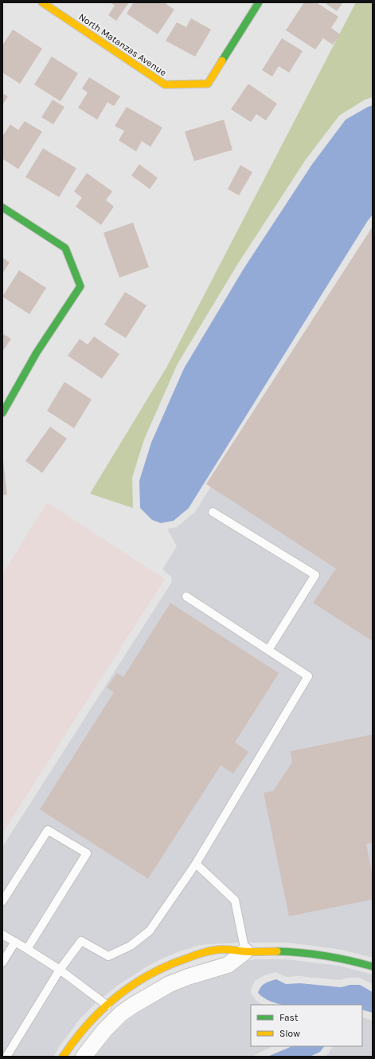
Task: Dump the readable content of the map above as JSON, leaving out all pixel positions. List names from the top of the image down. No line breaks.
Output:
{"streets":{"street":["North Matanzas Avenue"]},"legend":["Fast","Slow"]}
